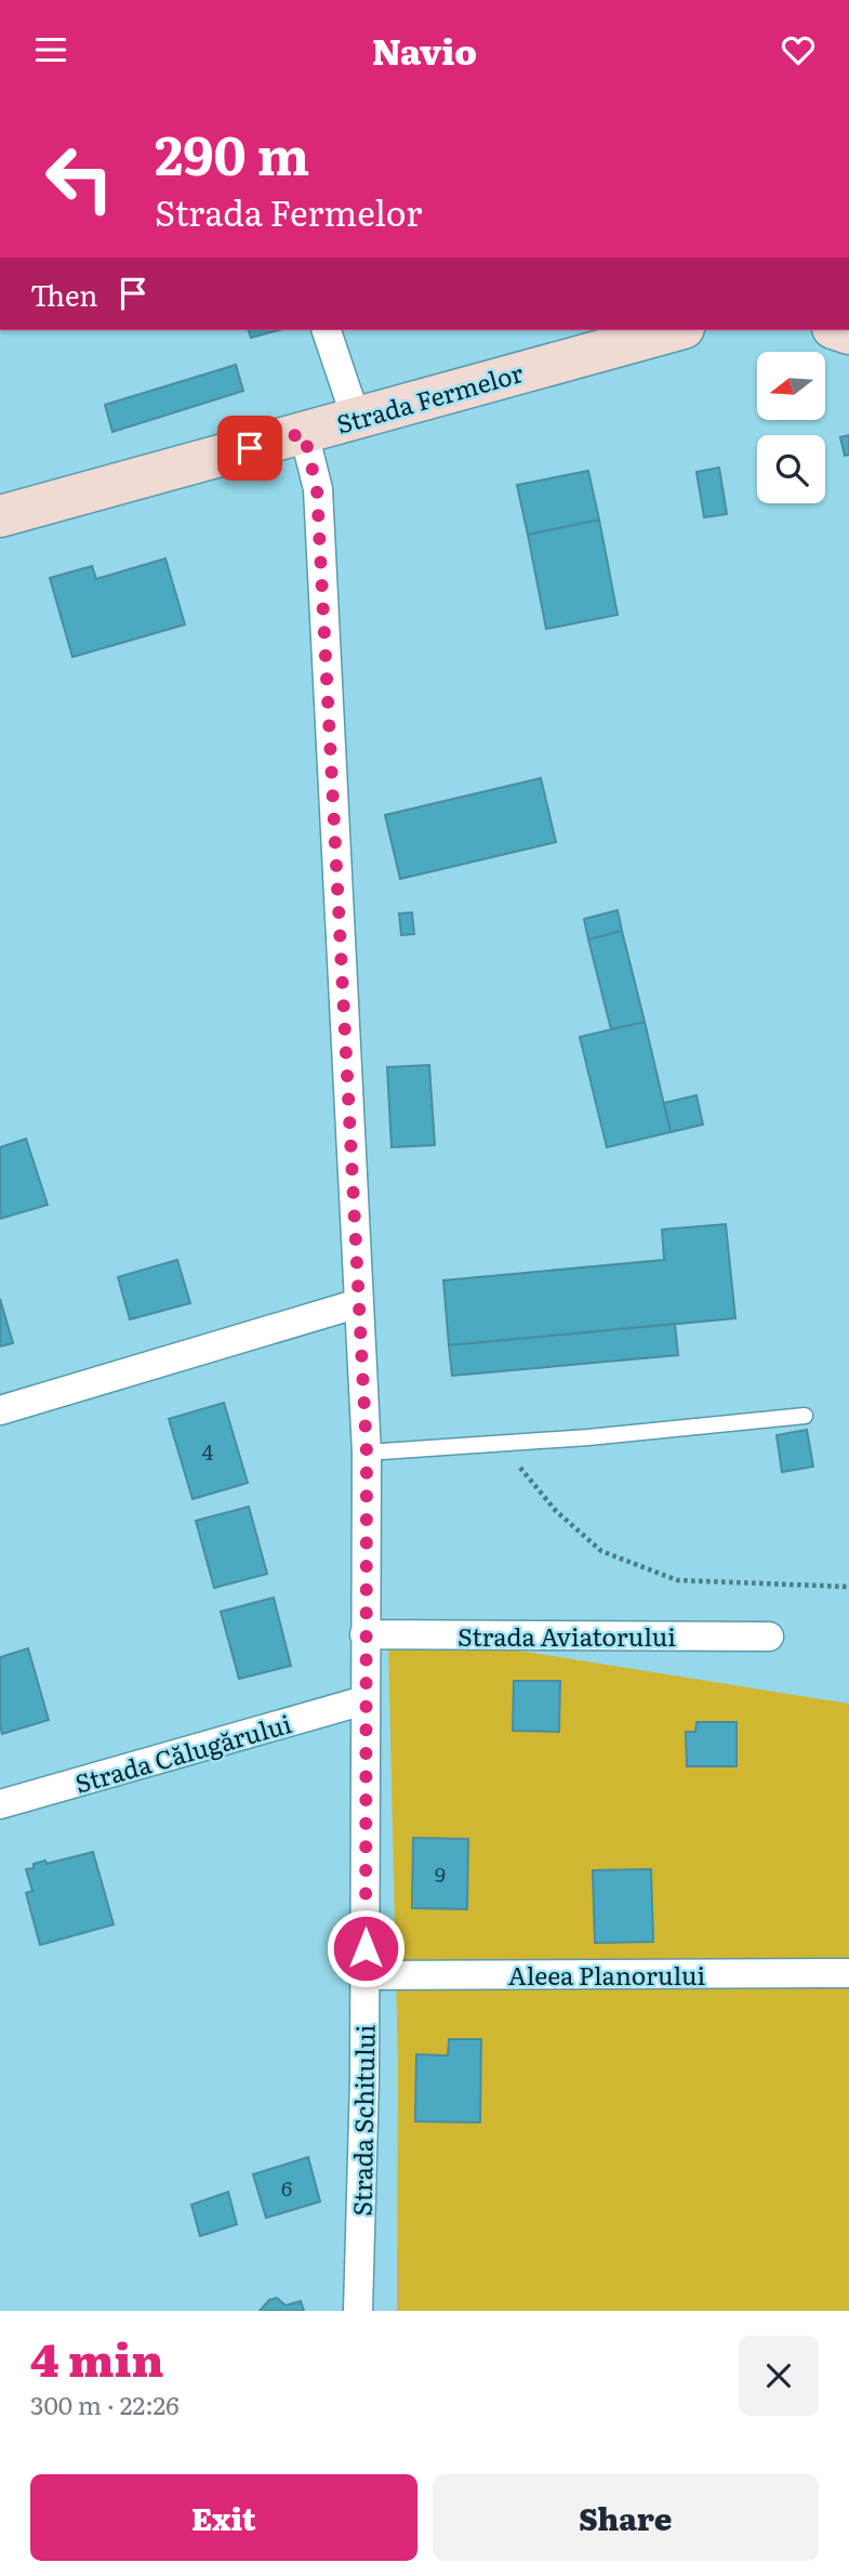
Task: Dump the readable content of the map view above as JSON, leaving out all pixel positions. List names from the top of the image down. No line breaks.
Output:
{"streets":{"street":["Strada Fermelor","Strada Aviatorului","Strada Călugărului","Aleea Planorului","Strada Schitului"]},"crossings":[["Strada Fermelor","Strada Schitului"],["Strada Aviatorului","Strada Schitului"],["Strada Călugărului","Strada Schitului"],["Aleea Planorului","Strada Schitului"]],"house_numbers":["4","9","6"],"north":"left","page":{"header":"Navio","turn":["290 m","Strada Fermelor"],"then":"Then","heading":["4 min","300 m · 22:26"],"buttons":["Exit","Share"]}}
